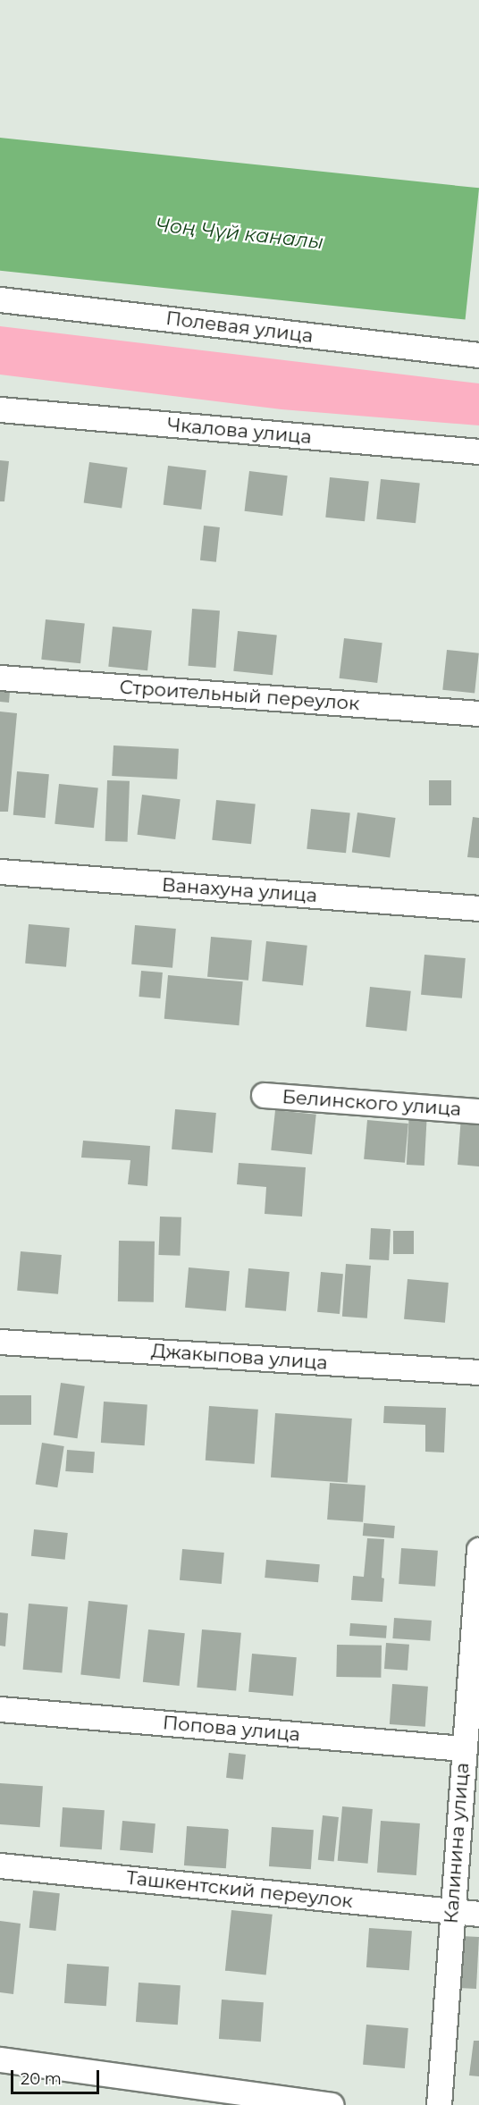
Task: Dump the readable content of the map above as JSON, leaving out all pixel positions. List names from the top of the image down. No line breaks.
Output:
{"streets":{"street":["Полевая улица","Чкалова улица","Строительный переулок","Ванахуна улица","Белинского улица","Джакыпова улица","Попова улица","Калинина улица","Ташкентский переулок"]},"crossings":[["Попова улица","Калинина улица"],["Калинина улица","Ташкентский переулок"]],"water":["Чоң Чүй каналы"],"scale_bar":"20 m"}
